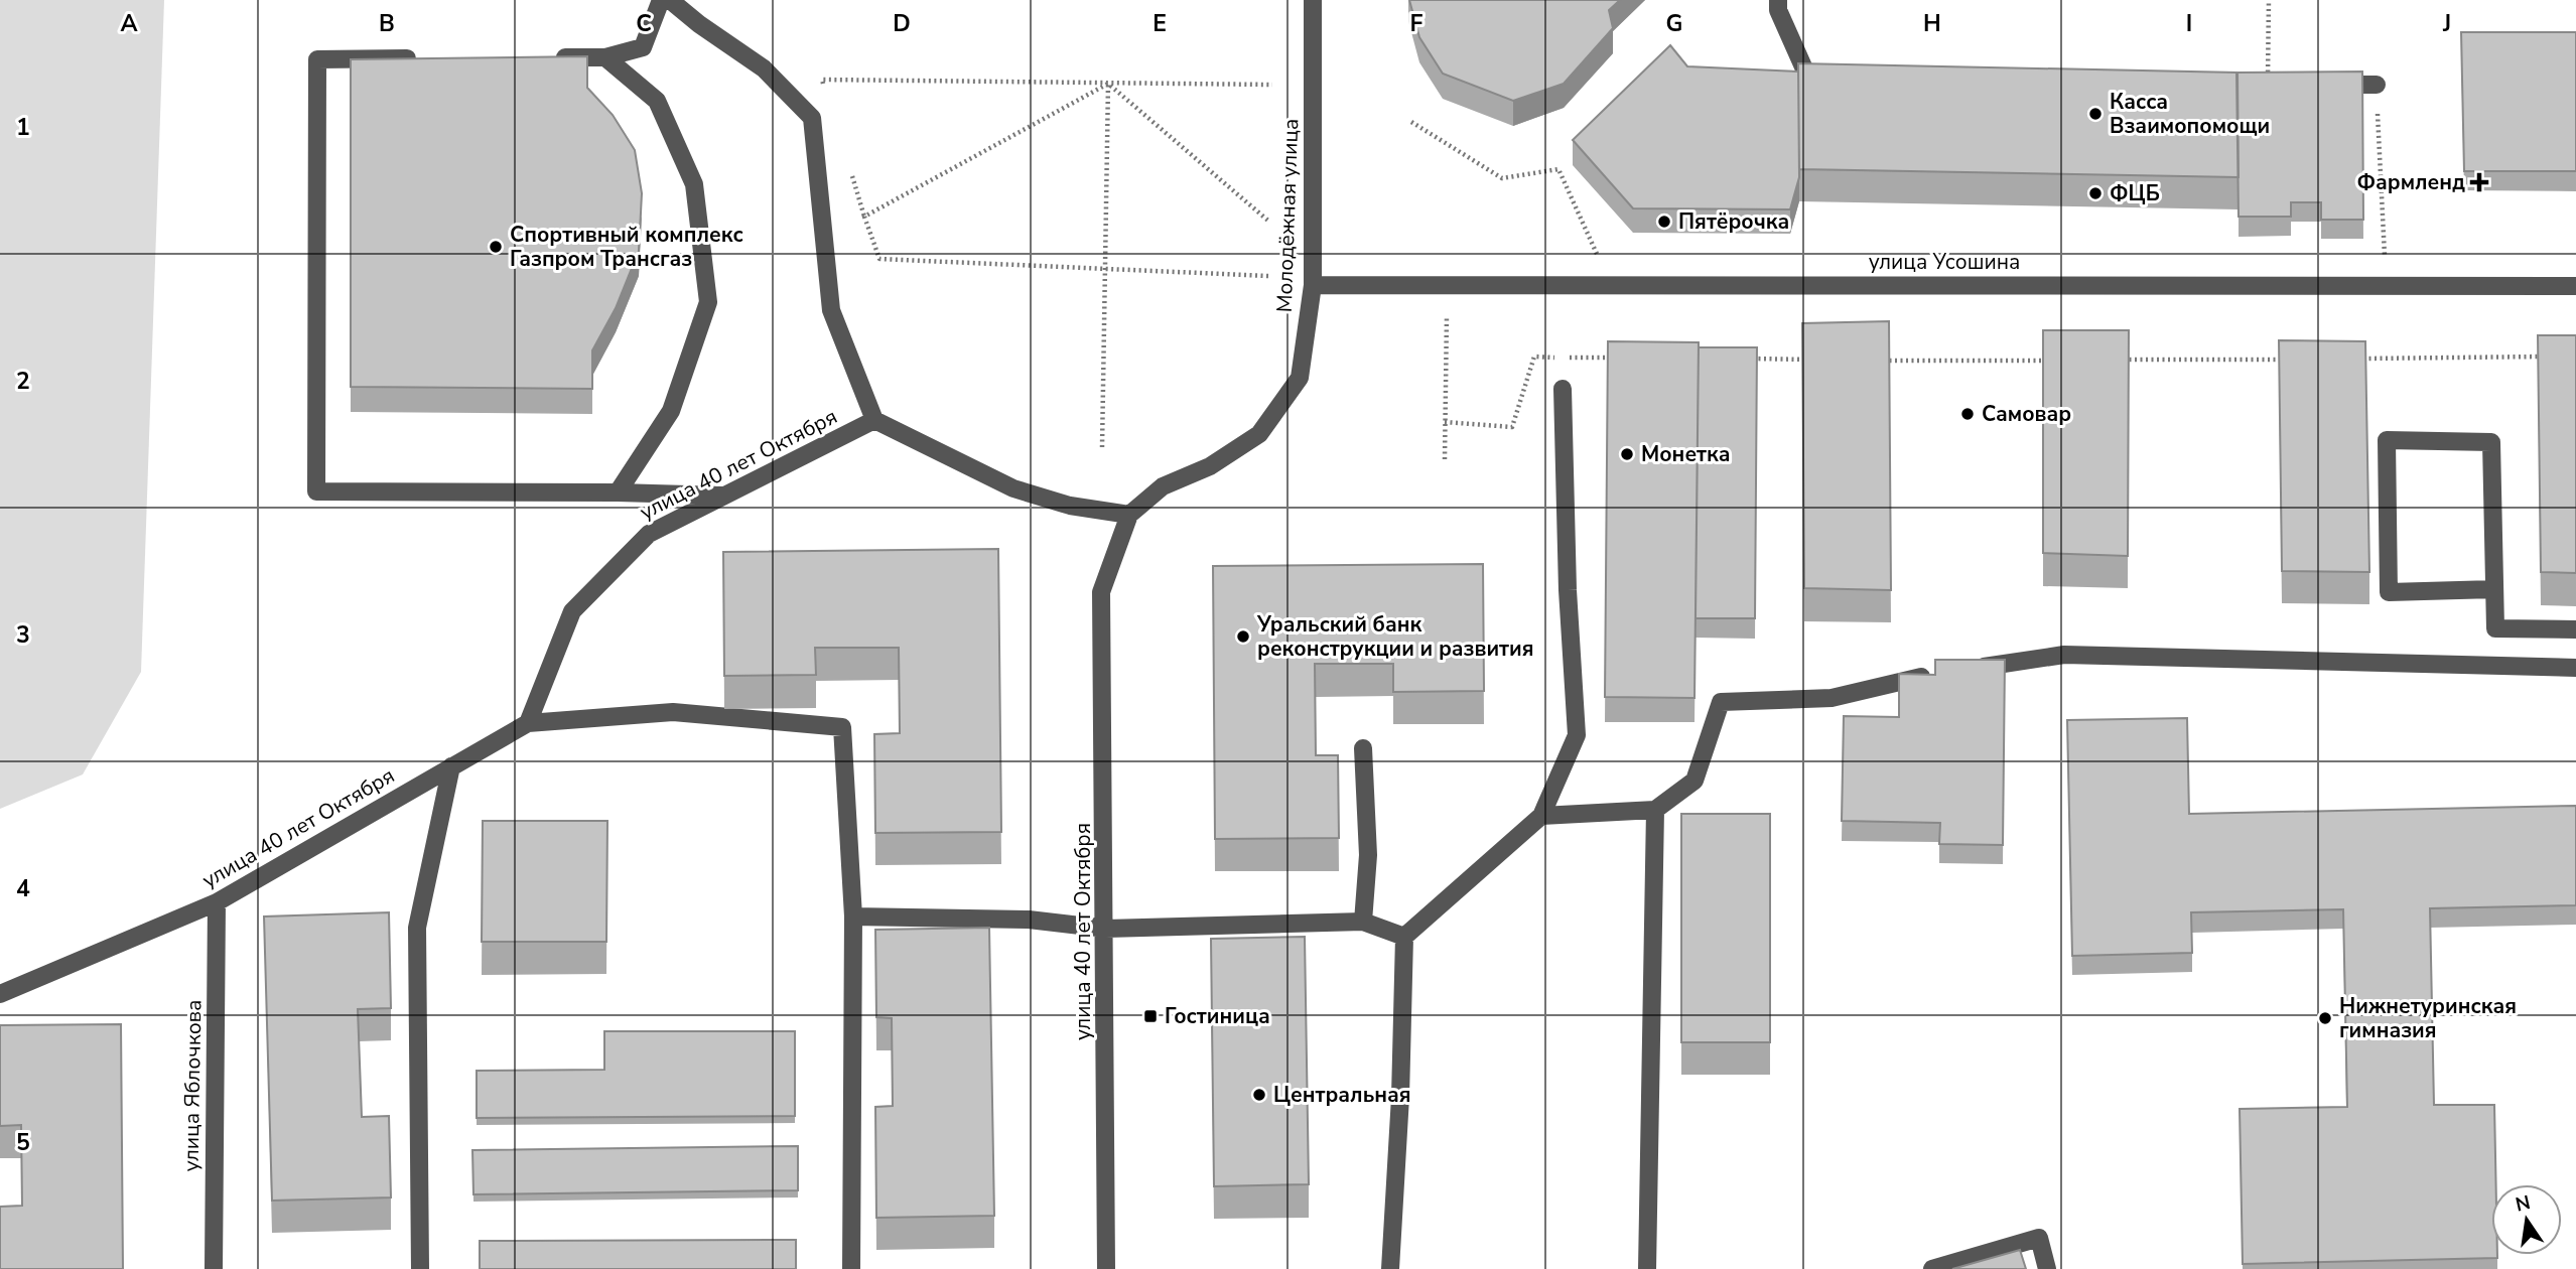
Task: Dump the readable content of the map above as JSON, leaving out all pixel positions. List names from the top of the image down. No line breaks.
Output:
{"streets":{"street":["Молодёжная улица","улица Усошина","улица 40 лет Октября","улица Яблочкова"]},"crossings":[["Молодёжная улица","улица Усошина"],["Молодёжная улица","улица 40 лет Октября"],["улица 40 лет Октября","улица Яблочкова"]],"places":{"other":["Касса Взаимопомощи","ФЦБ","Пятёрочка","Спортивный комплекс Газпром Трансгаз","Самовар","Монетка","Уральский банк реконструкции и развития","Нижнетуринская гимназия","Центральная"],"health":["Фармленд"],"transit":["Гостиница"]},"north":"top","grid":{"columns":["A","B","C","D","E","F","G","H","I","J"],"rows":["1","2","3","4","5"]}}
